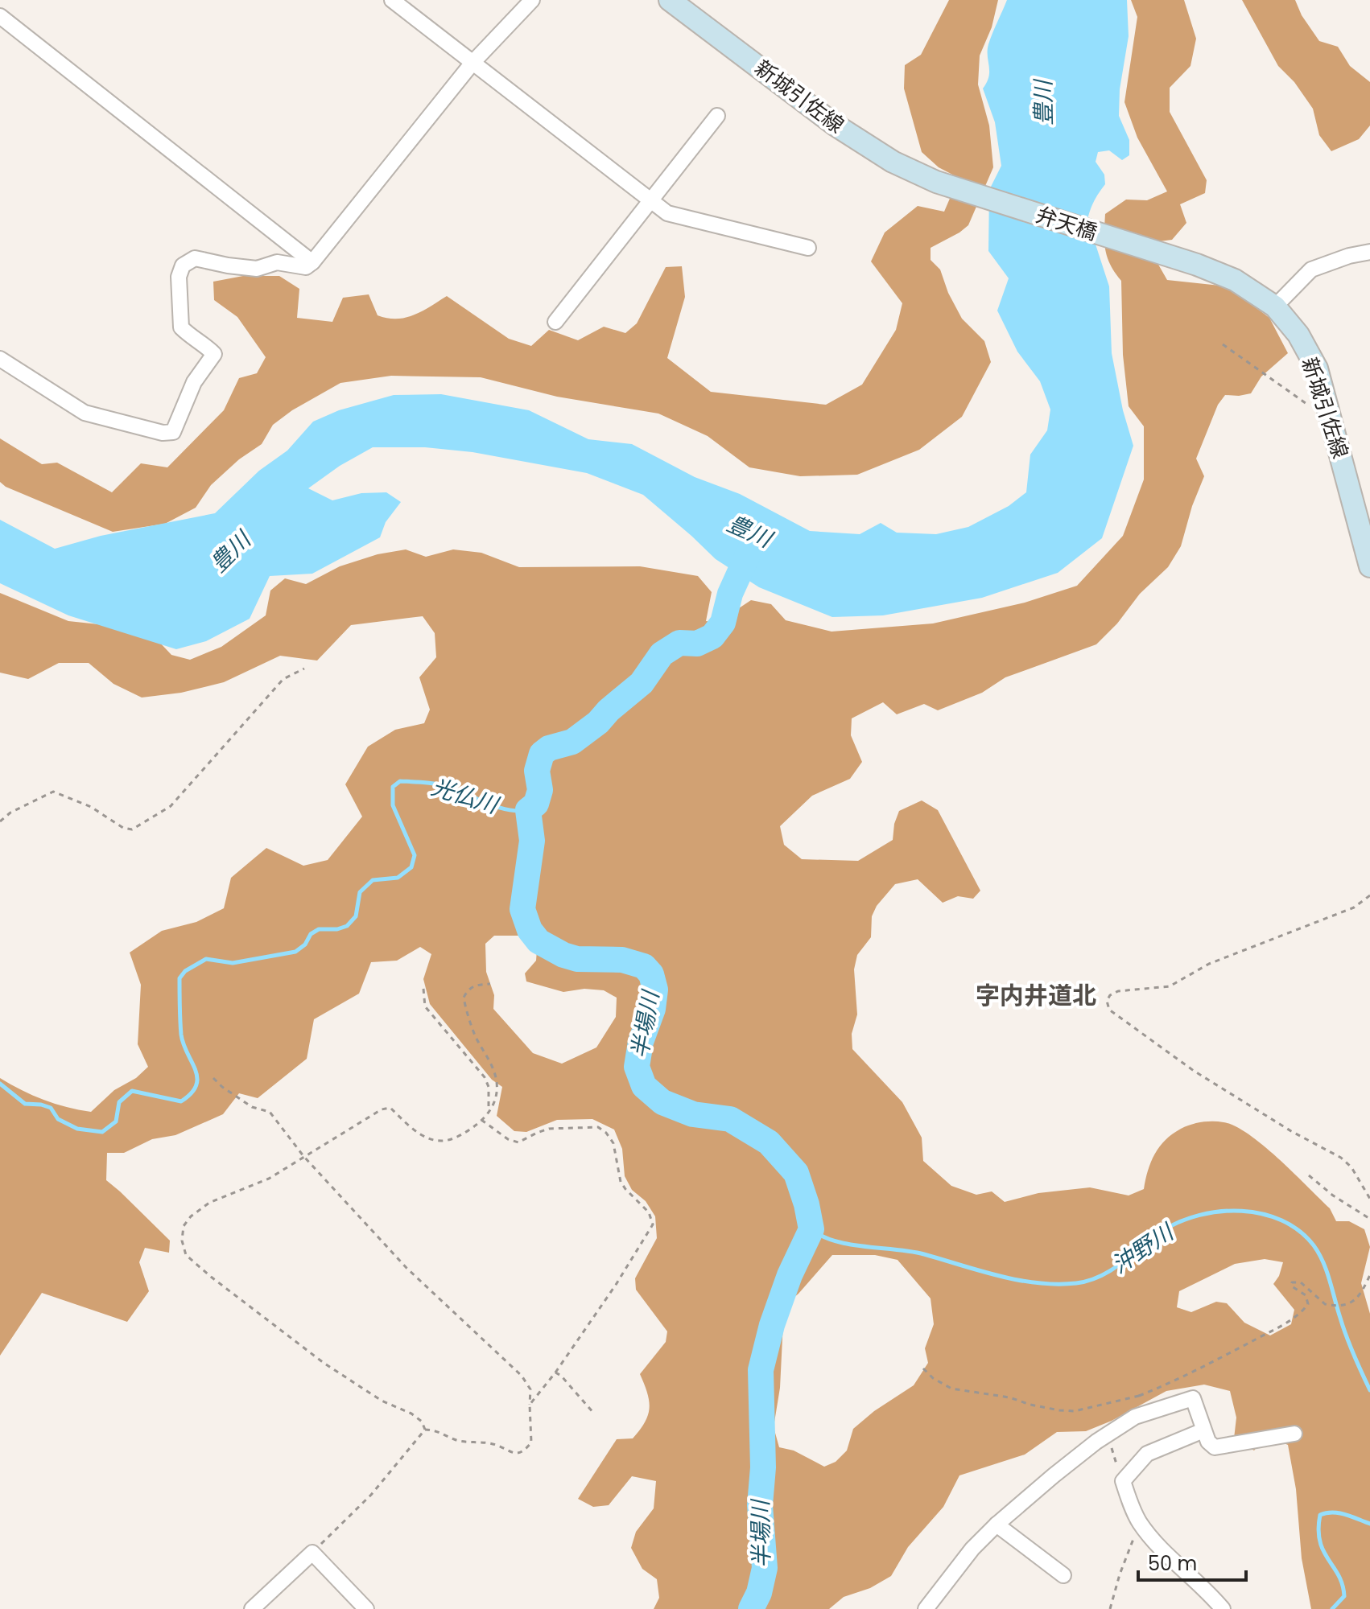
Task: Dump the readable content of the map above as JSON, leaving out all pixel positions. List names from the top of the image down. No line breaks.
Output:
{"streets":{"main road":["新城引佐線","弁天橋"]},"crossings":[["新城引佐線","弁天橋"]],"districts":["字内井道北"],"water":["豊川","光仏川","半場川","沖野川"],"scale_bar":"50 m"}
